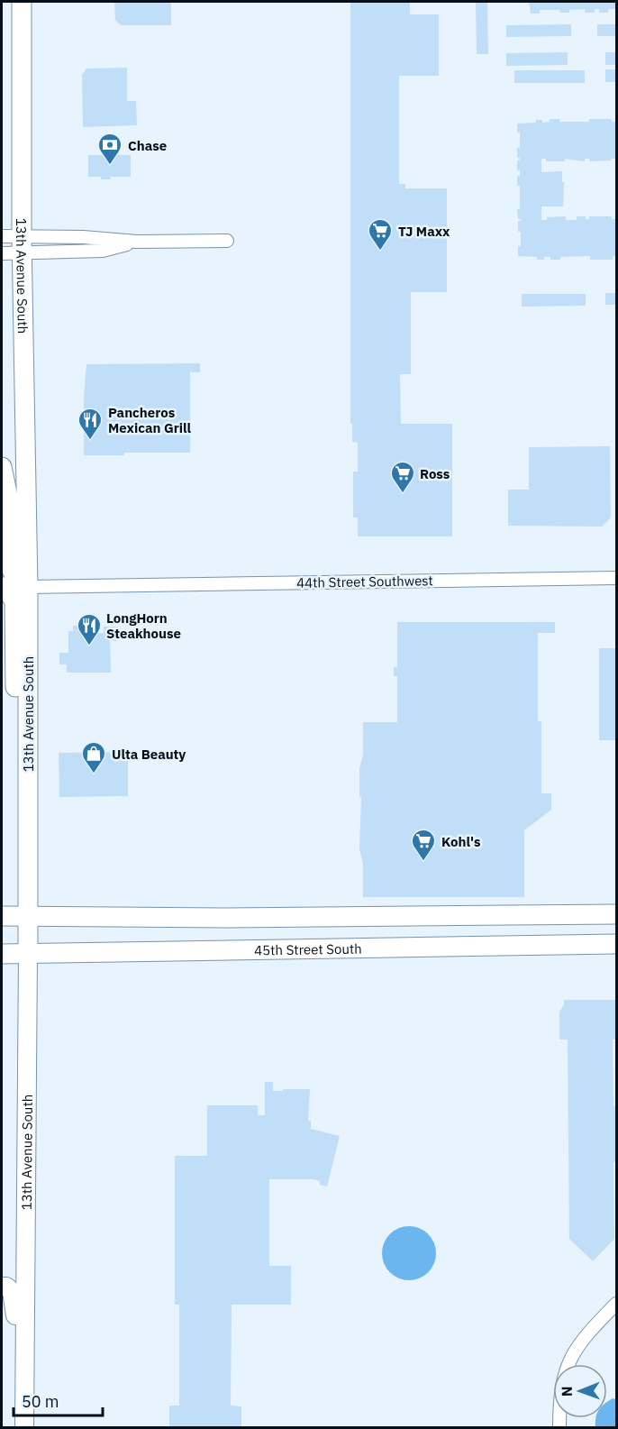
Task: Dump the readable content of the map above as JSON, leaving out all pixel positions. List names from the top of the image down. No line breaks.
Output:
{"streets":{"main road":["13th Avenue South","45th Street South"],"street":["44th Street Southwest"]},"crossings":[["13th Avenue South","44th Street Southwest"],["13th Avenue South","45th Street South"]],"places":{"bank":["Chase"],"supermarket":["TJ Maxx","Ross","Kohl's"],"restaurant":["Pancheros Mexican Grill","LongHorn Steakhouse"],"shop":["Ulta Beauty"]},"scale_bar":"50 m","north":"left"}
